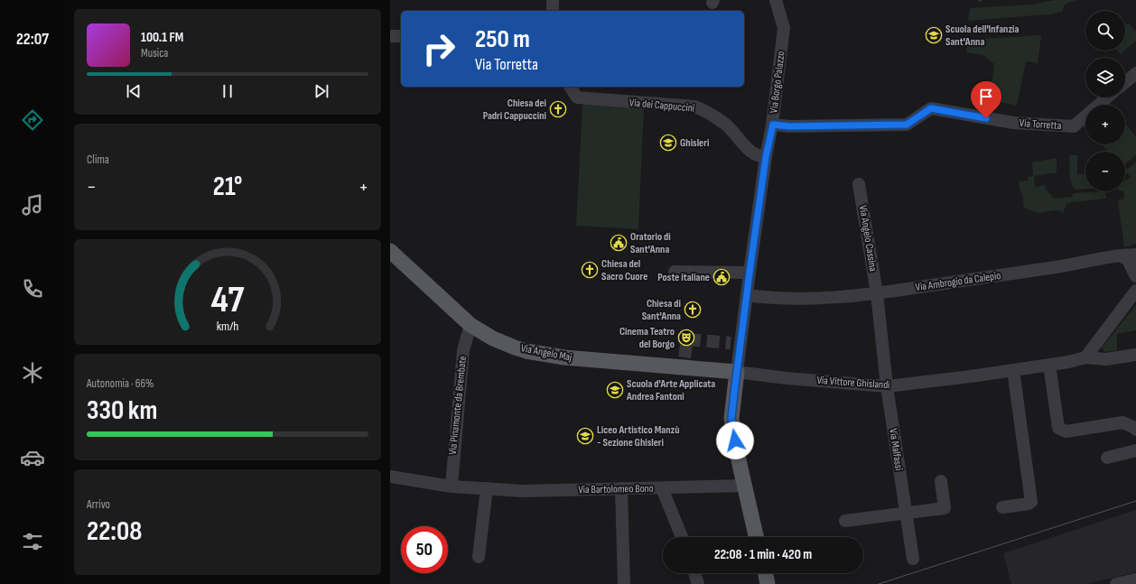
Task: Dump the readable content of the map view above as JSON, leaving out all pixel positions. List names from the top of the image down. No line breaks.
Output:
{"streets":{"main road":["Via Borgo Palazzo","Via Angelo Maj"],"street":["Via dei Cappuccini","Via Torretta","Via Angelo Cassina","Via Ambrogio da Calepio","Via Vittore Ghislandi","Via Pinamonte da Brembate","Via Malfassi","Via Bartolomeo Bono"]},"crossings":[["Via Borgo Palazzo","Via dei Cappuccini"],["Via Borgo Palazzo","Via Torretta"],["Via Borgo Palazzo","Via Ambrogio da Calepio"],["Via Borgo Palazzo","Via Angelo Maj"],["Via Borgo Palazzo","Via Vittore Ghislandi"],["Via Borgo Palazzo","Via Bartolomeo Bono"],["Via Angelo Cassina","Via Ambrogio da Calepio"],["Via Angelo Cassina","Via Vittore Ghislandi"],["Via Angelo Cassina","Via Malfassi"],["Via Angelo Maj","Via Vittore Ghislandi"],["Via Angelo Maj","Via Pinamonte da Brembate"],["Via Vittore Ghislandi","Via Malfassi"],["Via Pinamonte da Brembate","Via Bartolomeo Bono"]],"places":{"school or university":["Scuola dell'Infanzia Sant'Anna","Ghisleri","Scuola d'Arte Applicata Andrea Fantoni","Liceo Artistico Manzù - Sezione Ghisleri"],"church":["Chiesa dei Padri Cappuccini","Chiesa del Sacro Cuore","Chiesa di Sant'Anna"],"public building":["Oratorio di Sant'Anna","Poste italiane"],"theatre":["Cinema Teatro del Borgo"]},"page":{"tabs":"22:07","map_buttons":["+","−"],"turn":["250 m","Via Torretta"],"song":["100.1 FM","Musica"],"tile":["Clima",["Autonomia · 66%","330 km"],["Arrivo","22:08"]],"heat":["−","21°","+"],"limit":"50","trip":"22:08 · 1 min · 420 m","gauge":["47","km/h"]}}
